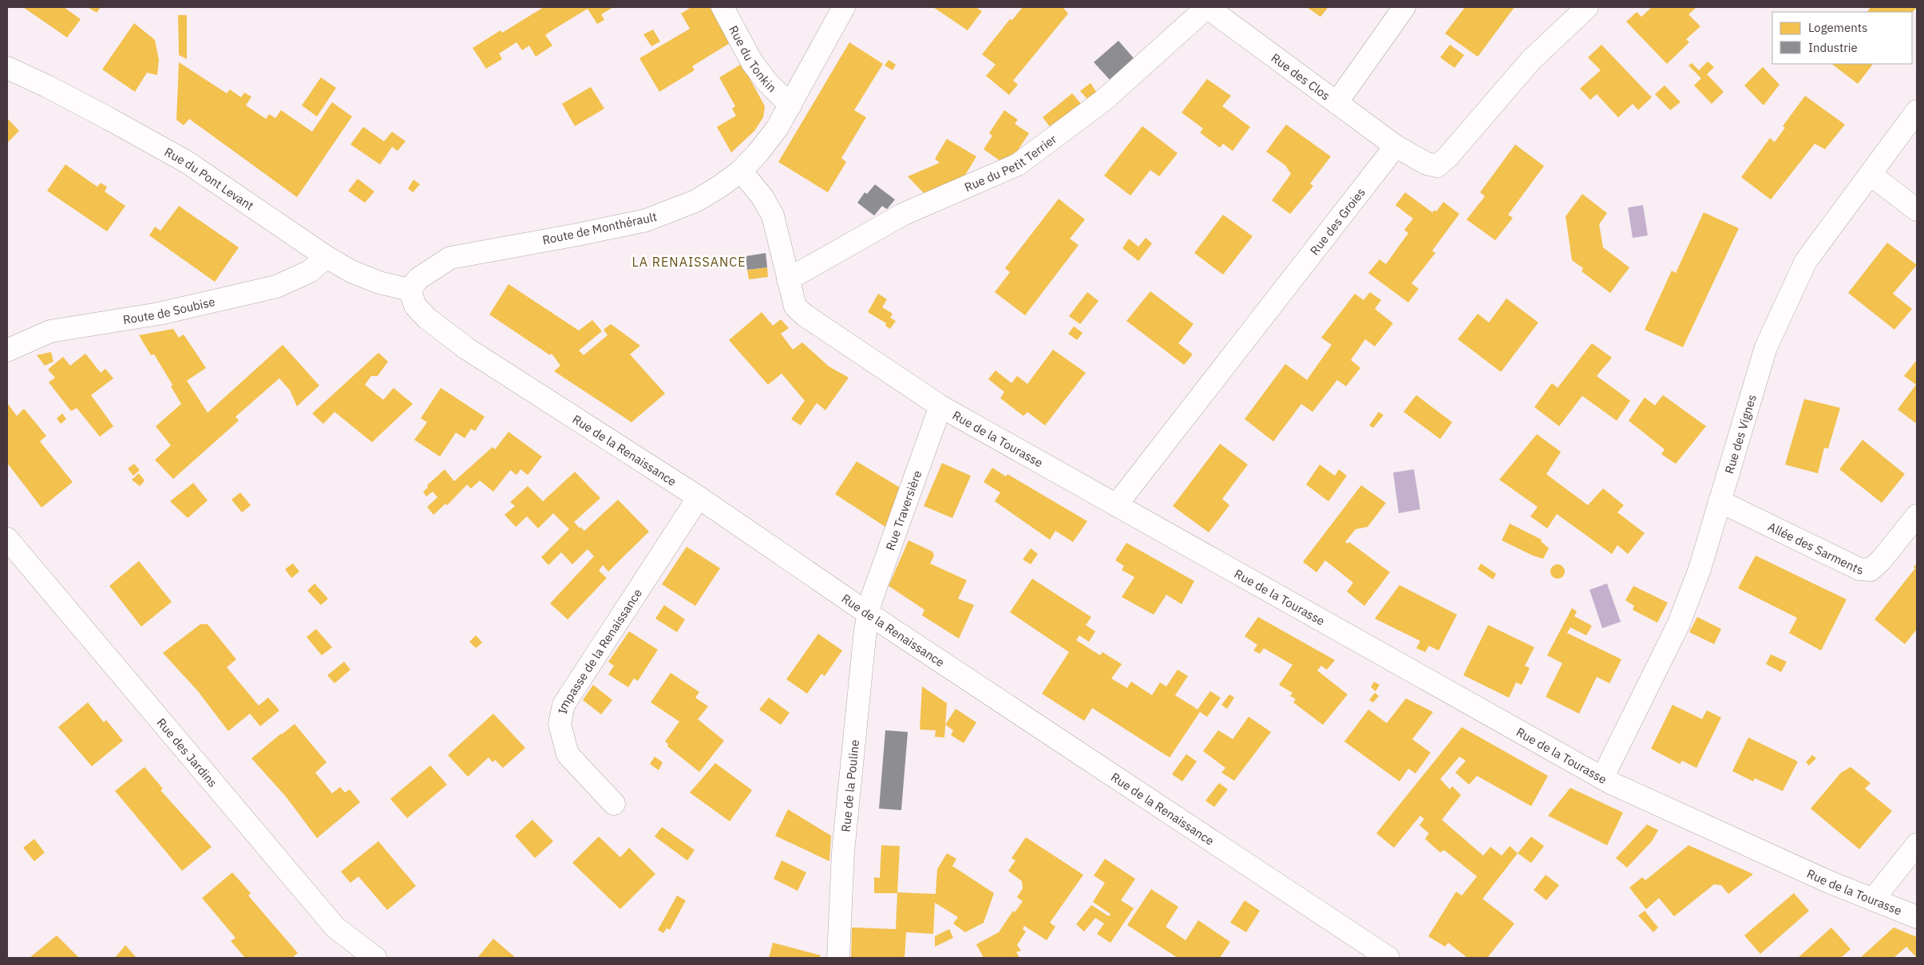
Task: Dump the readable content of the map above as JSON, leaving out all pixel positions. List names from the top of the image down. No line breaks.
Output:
{"streets":{"street":["Rue du Tonkin","Rue des Clos","Rue du Petit Terrier","Rue du Pont Levant","Rue des Groies","Route de Monthérault","Route de Soubise","Rue des Vignes","Rue de la Tourasse","Rue de la Renaissance","Rue Traversière","Allée des Sarments","Impasse de la Renaissance","Rue des Jardins","Rue de la Pouline"]},"crossings":[["Rue du Tonkin","Route de Monthérault"],["Rue des Clos","Rue du Petit Terrier"],["Rue des Clos","Rue des Groies"],["Rue du Petit Terrier","Rue de la Tourasse"],["Rue du Pont Levant","Route de Monthérault"],["Rue du Pont Levant","Route de Soubise"],["Rue du Pont Levant","Rue de la Renaissance"],["Rue des Groies","Rue de la Tourasse"],["Route de Monthérault","Rue de la Tourasse"],["Route de Monthérault","Rue de la Renaissance"],["Rue des Vignes","Rue de la Tourasse"],["Rue des Vignes","Allée des Sarments"],["Rue de la Tourasse","Rue Traversière"],["Rue de la Renaissance","Rue Traversière"],["Rue de la Renaissance","Impasse de la Renaissance"],["Rue de la Renaissance","Rue de la Pouline"],["Rue Traversière","Rue de la Pouline"]],"districts":["LA RENAISSANCE"],"legend":["Logements","Industrie"]}
